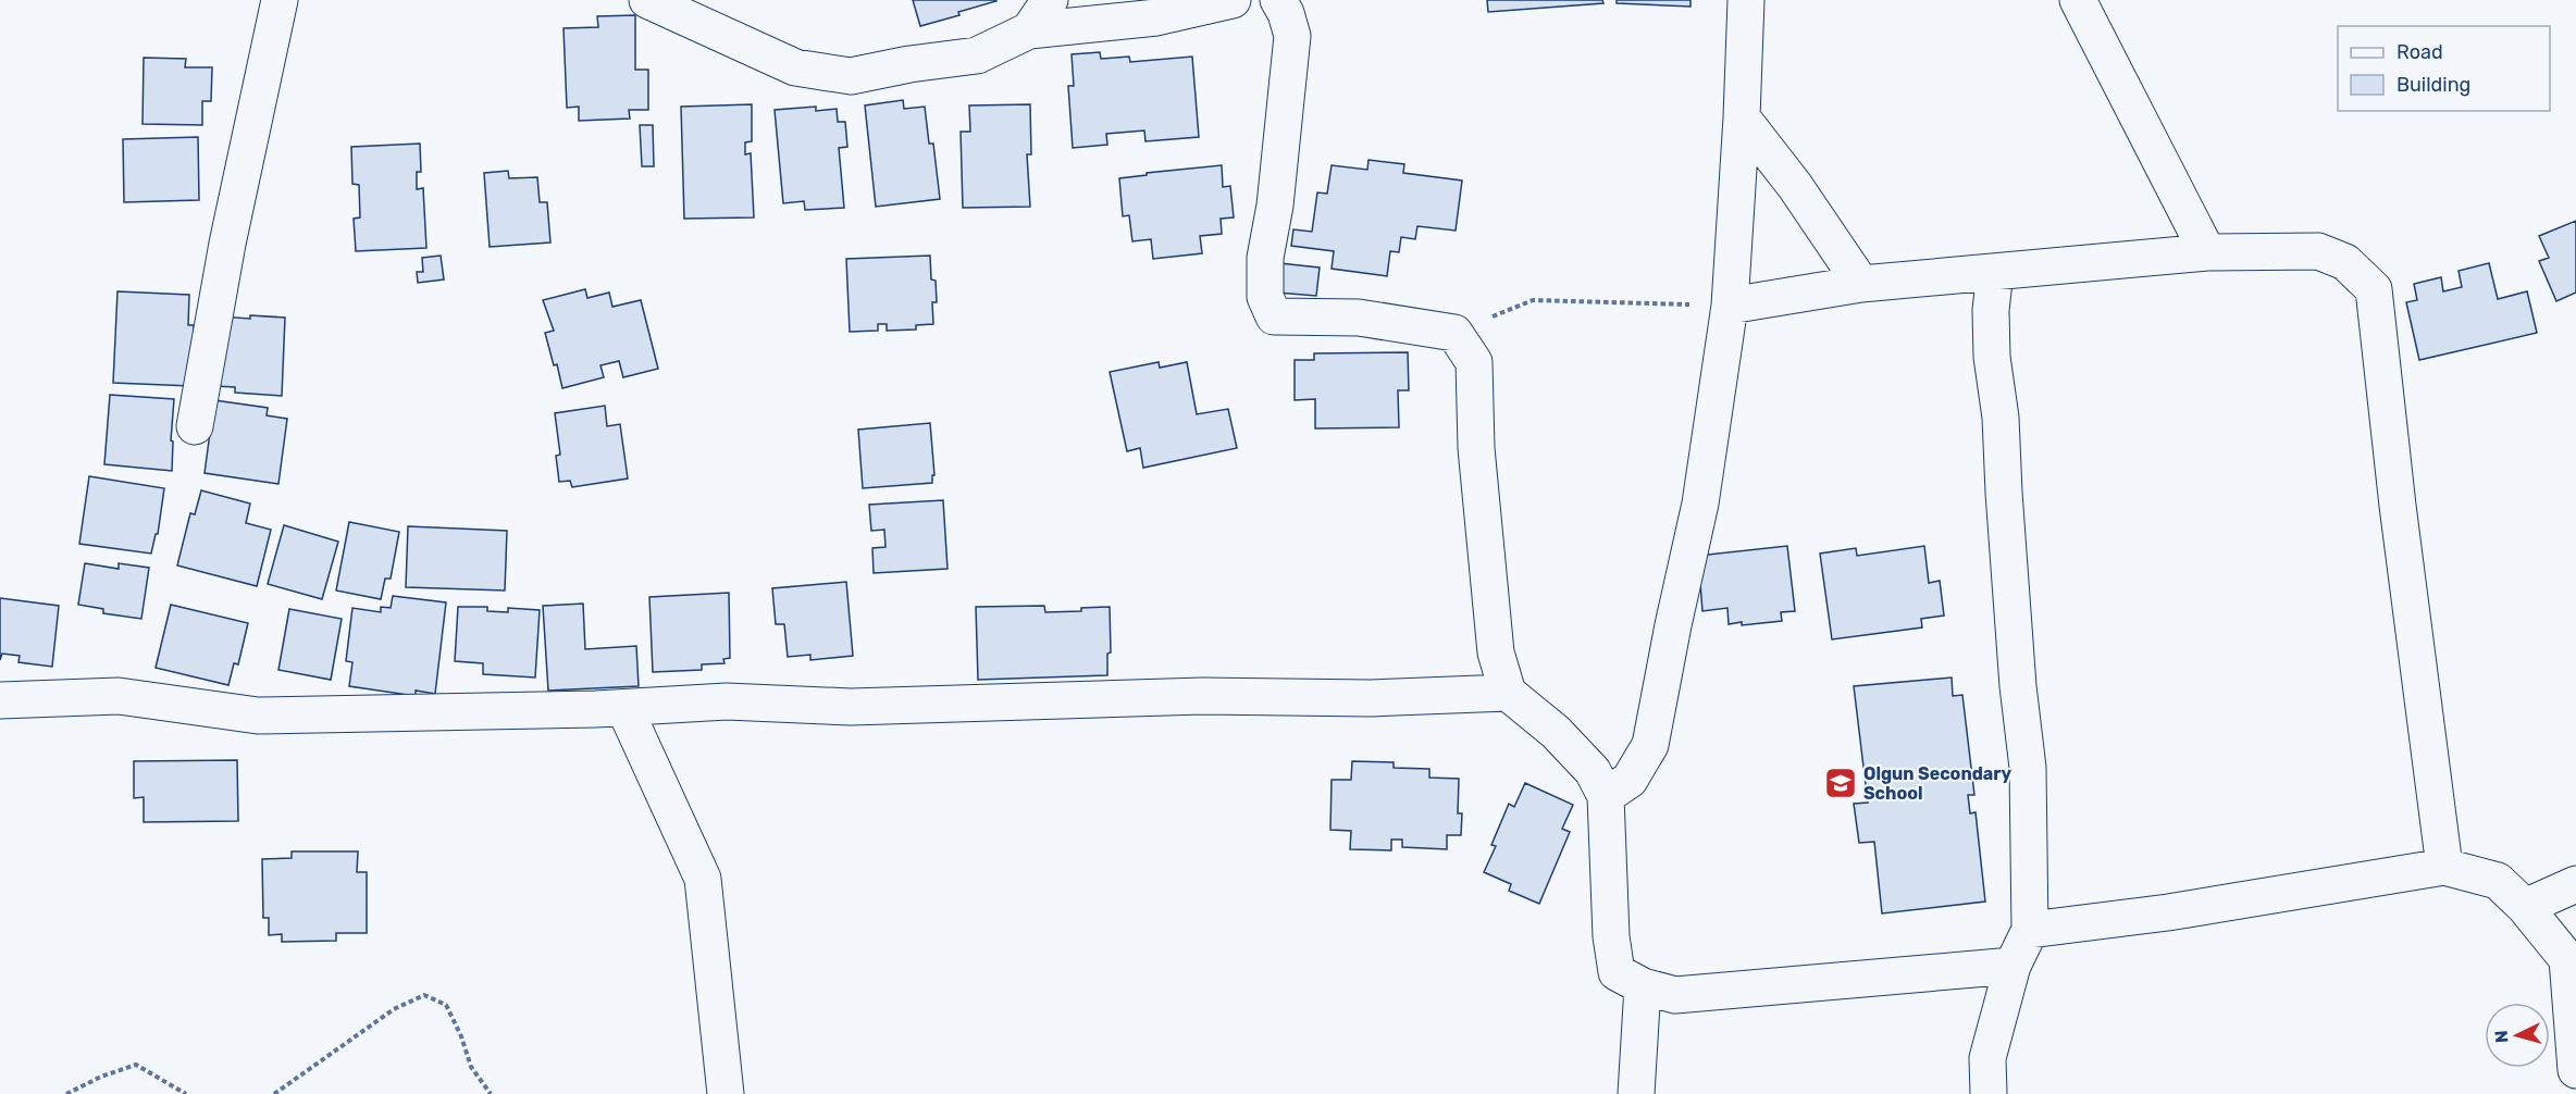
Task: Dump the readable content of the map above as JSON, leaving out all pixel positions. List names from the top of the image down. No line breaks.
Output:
{"places":{"school or university":["Olgun Secondary School"]},"legend":["Road","Building"],"north":"left"}
